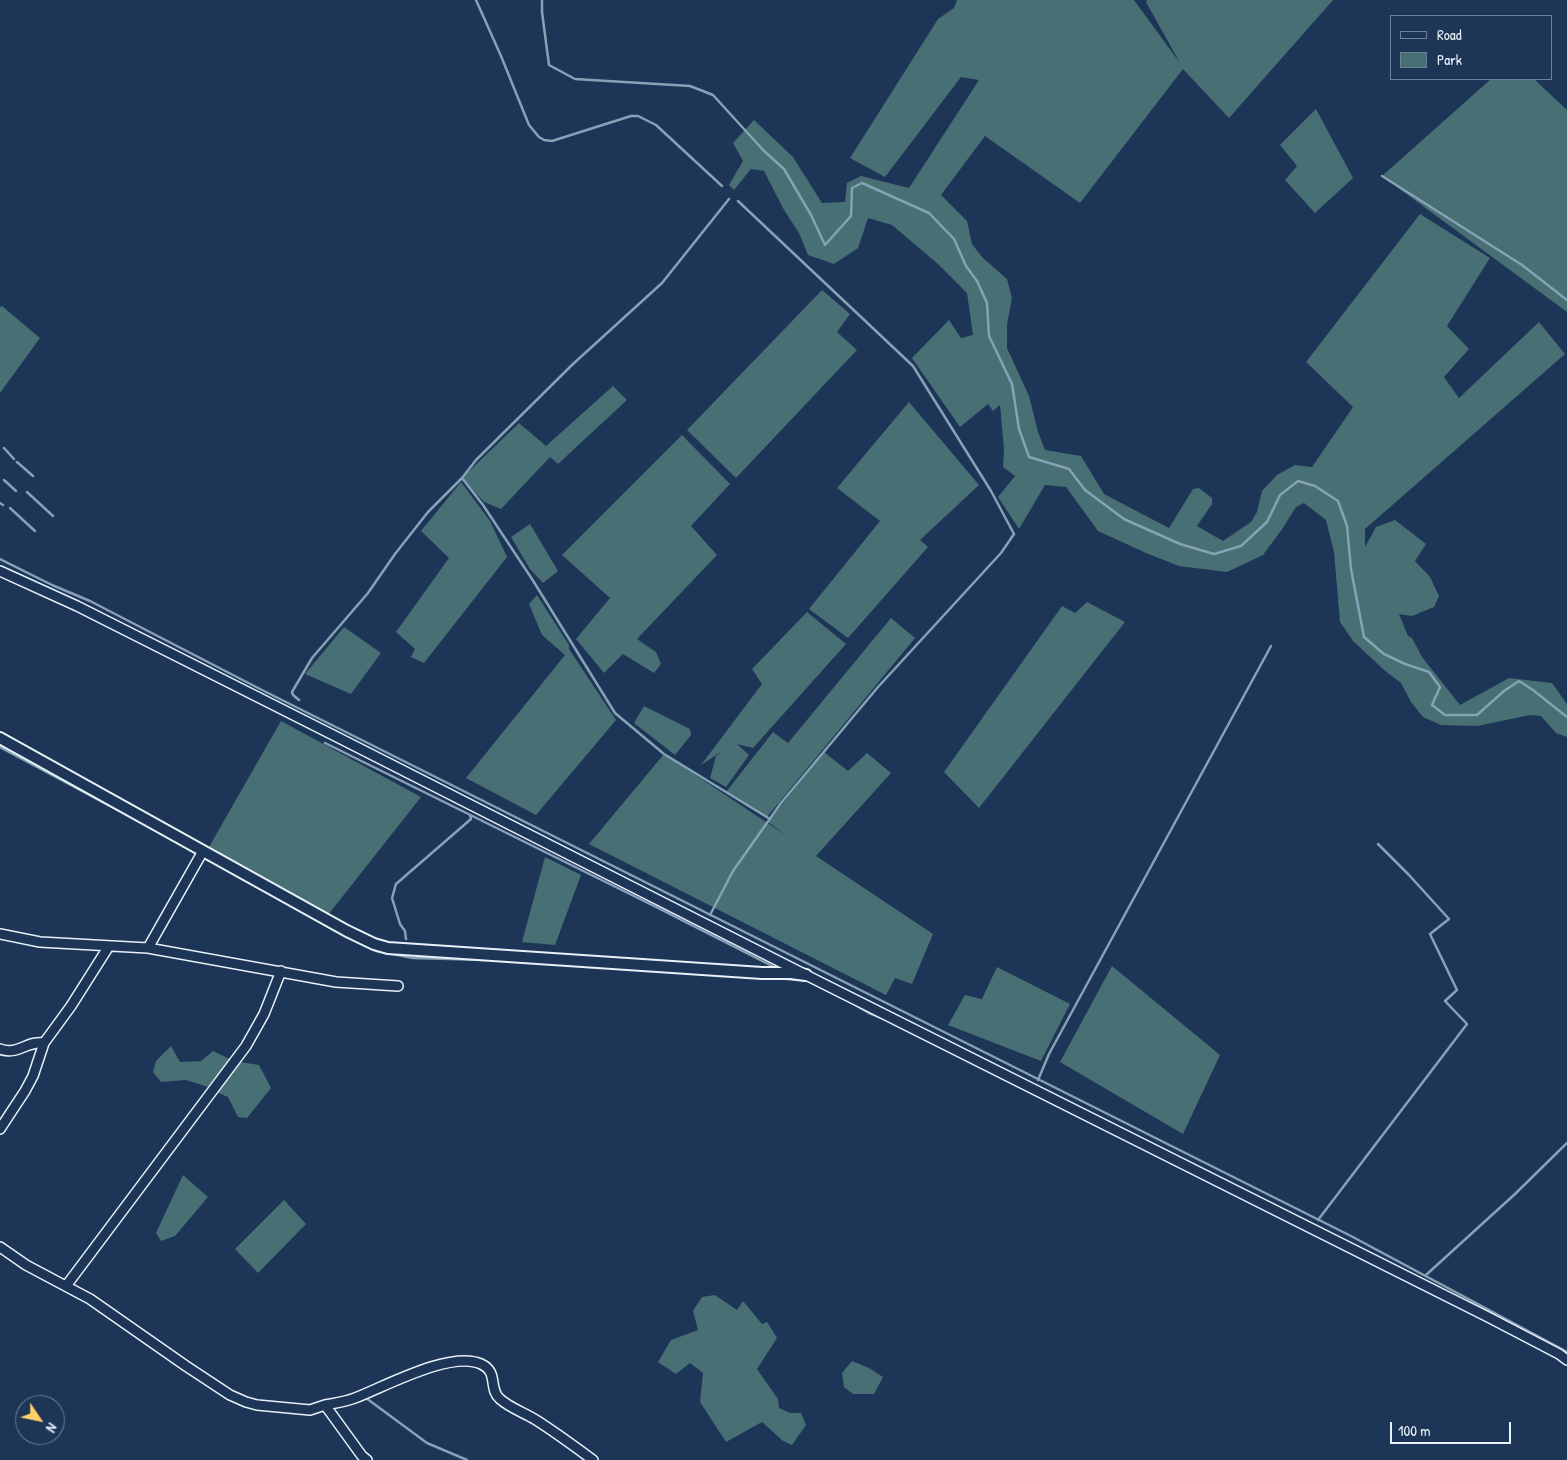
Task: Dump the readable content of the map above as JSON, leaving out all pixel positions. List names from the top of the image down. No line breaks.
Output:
{"legend":["Road","Park"],"scale_bar":"100 m","north":"bottom right"}
